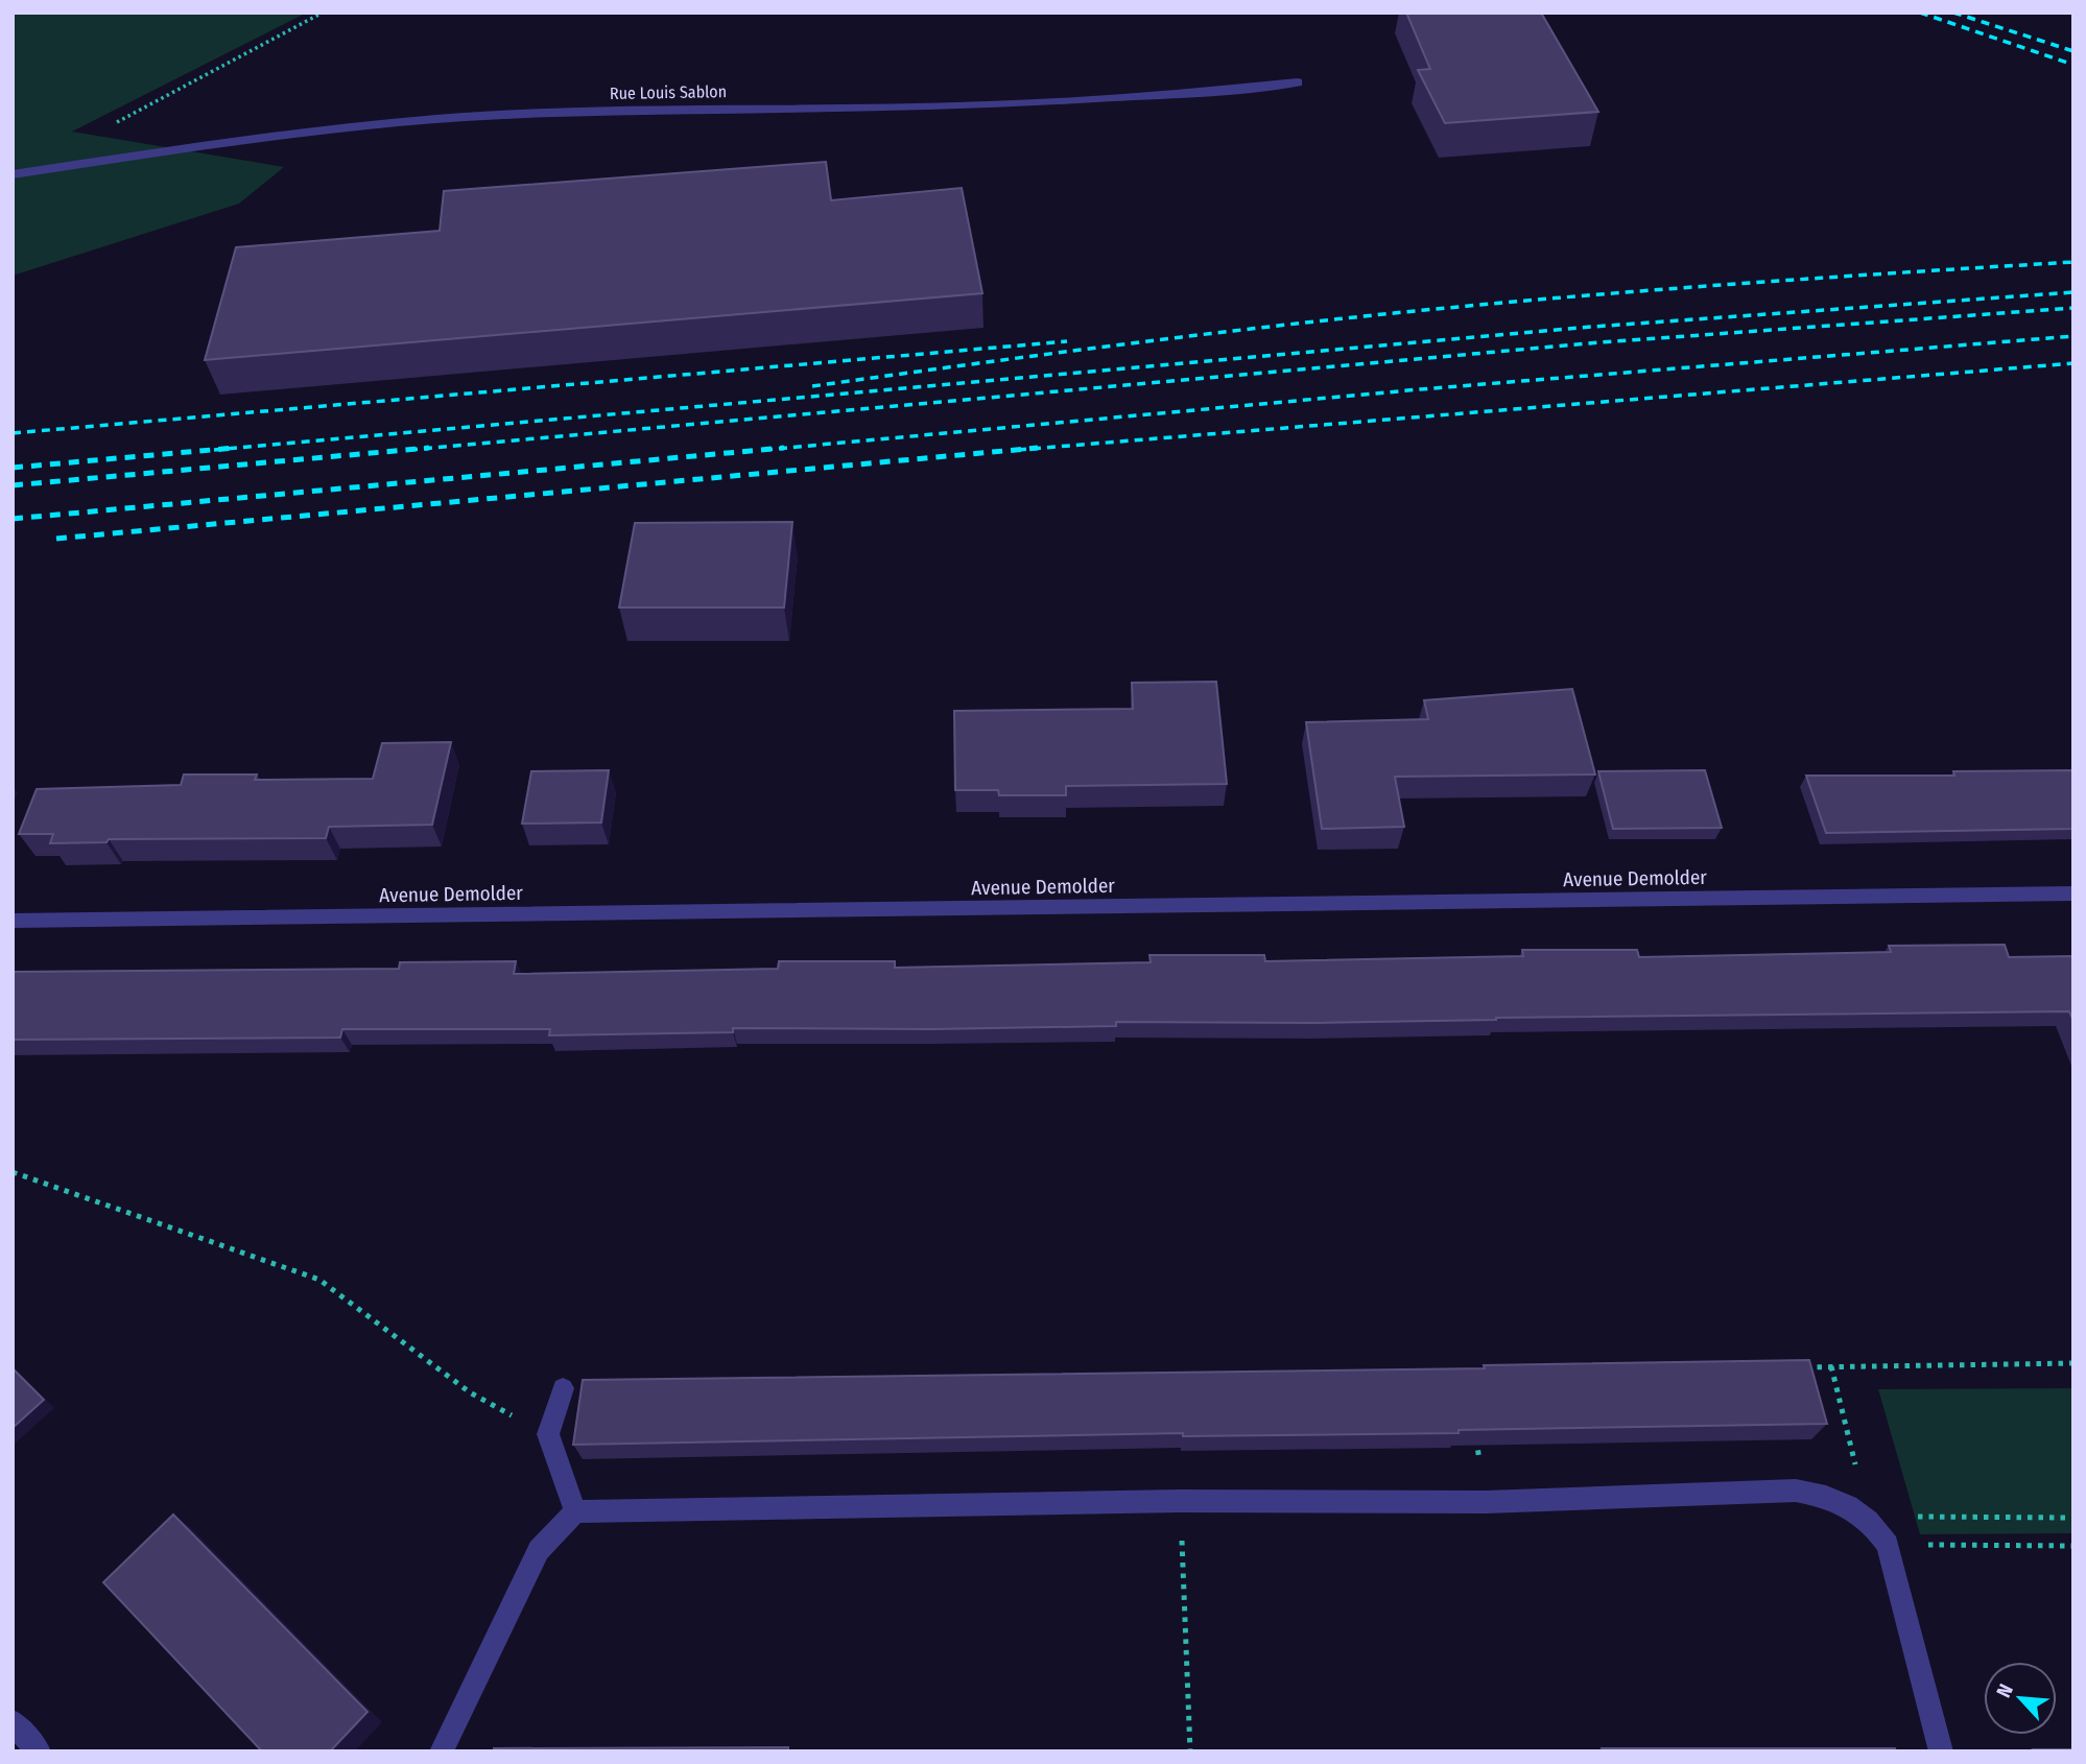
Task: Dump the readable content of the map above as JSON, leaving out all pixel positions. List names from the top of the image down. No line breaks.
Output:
{"streets":{"street":["Rue Louis Sablon","Avenue Demolder"]},"north":"top left"}
